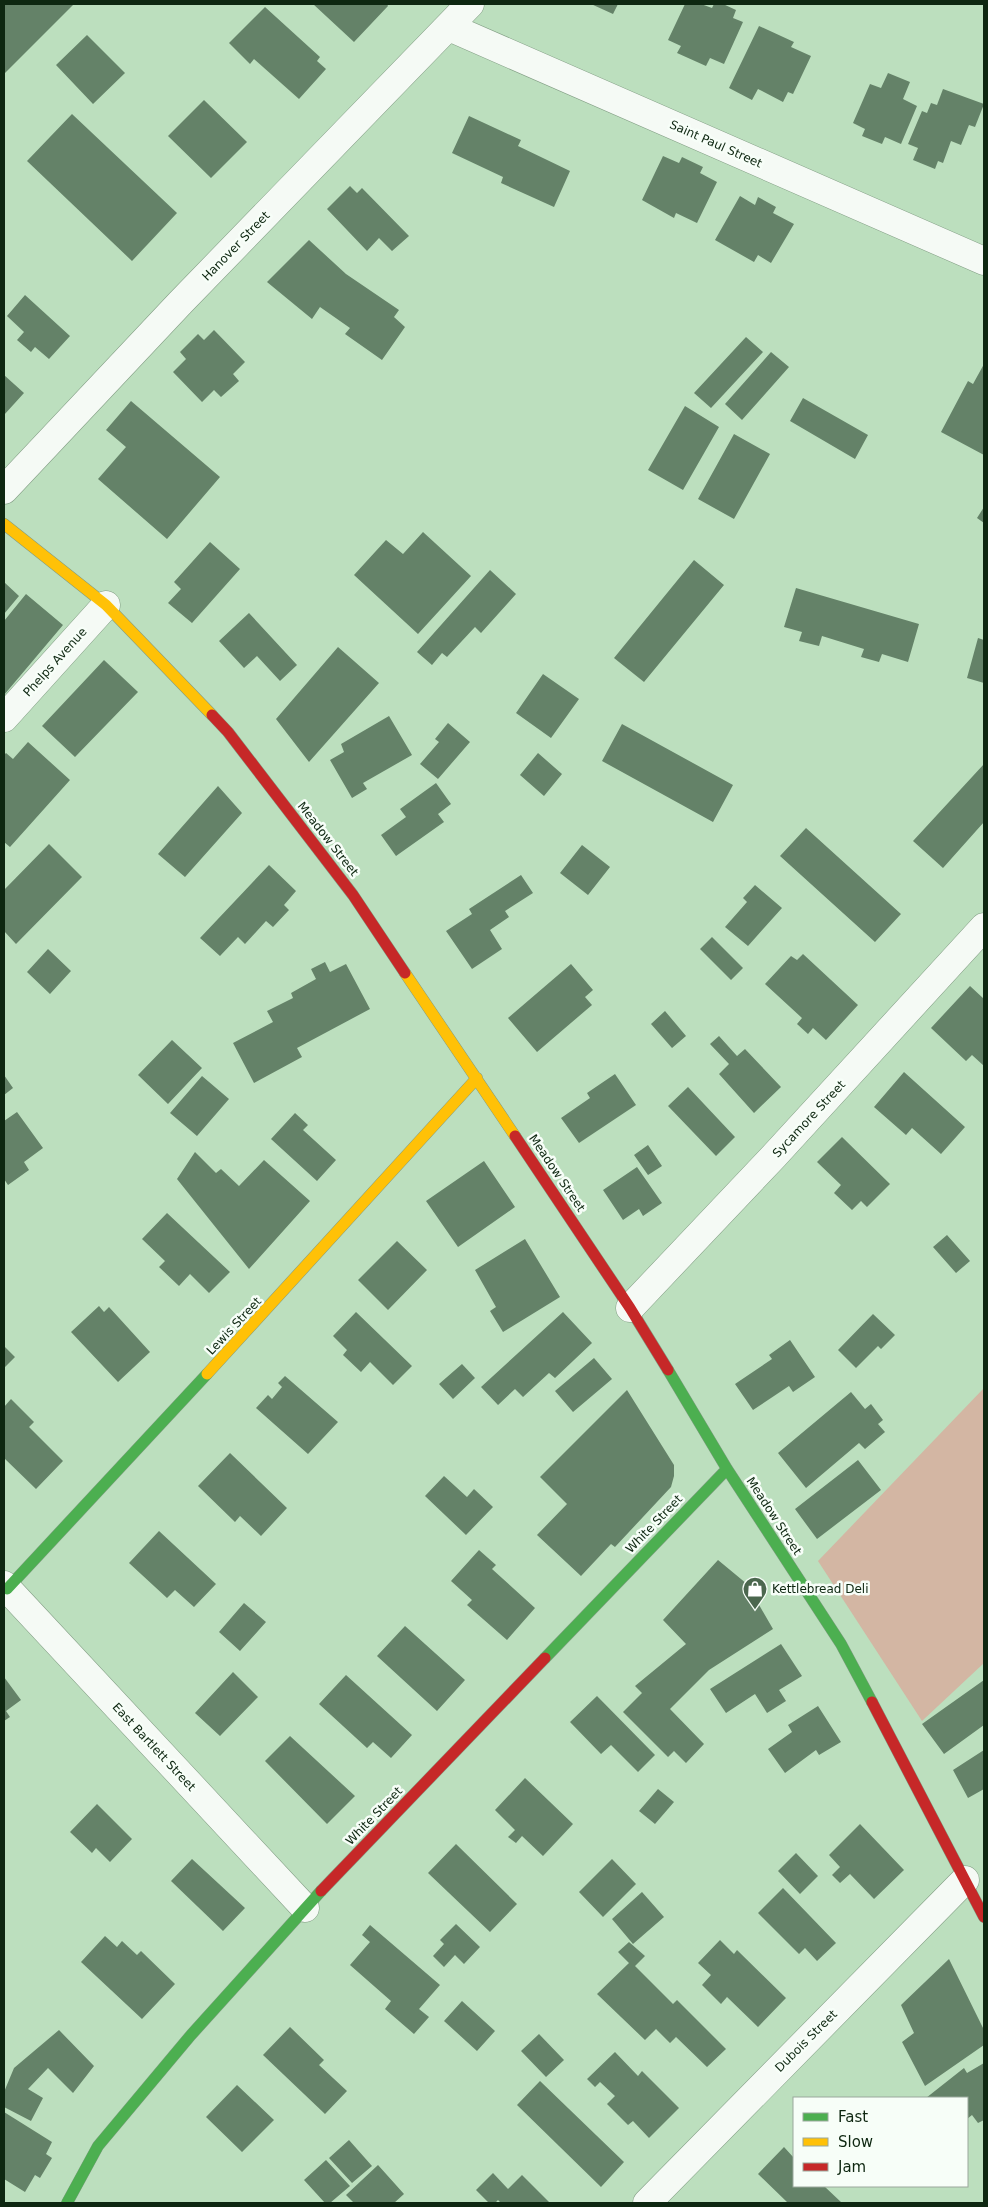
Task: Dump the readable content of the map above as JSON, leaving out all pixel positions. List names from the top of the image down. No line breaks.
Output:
{"streets":{"street":["Saint Paul Street","Hanover Street","Phelps Avenue","Meadow Street","Sycamore Street","Lewis Street","White Street","East Bartlett Street","Dubois Street"]},"crossings":[["Saint Paul Street","Hanover Street"],["Phelps Avenue","Meadow Street"],["Meadow Street","Sycamore Street"],["Meadow Street","Lewis Street"],["Meadow Street","White Street"],["Meadow Street","Dubois Street"],["Lewis Street","East Bartlett Street"],["White Street","East Bartlett Street"]],"places":{"shop":["Kettlebread Deli"]},"legend":["Fast","Slow","Jam"]}
